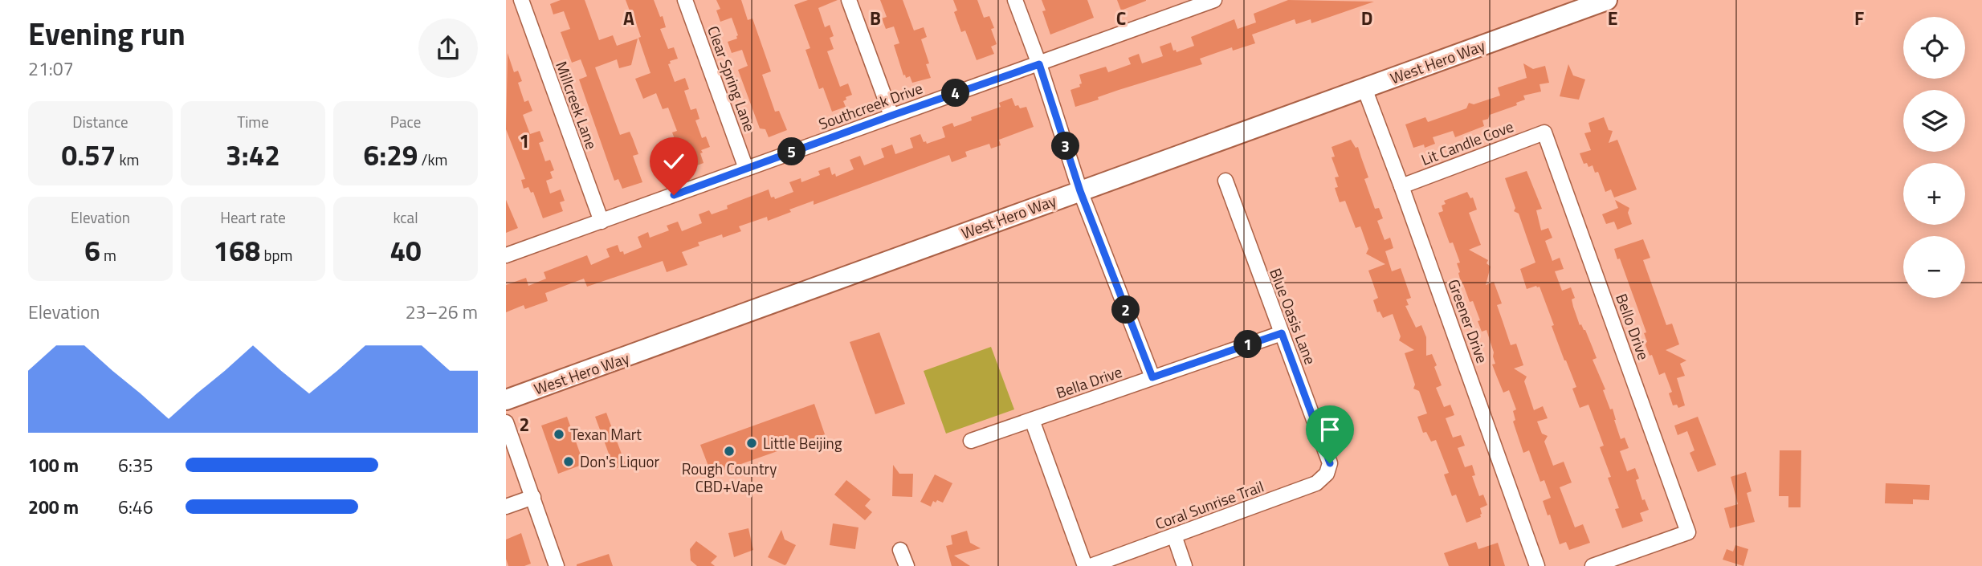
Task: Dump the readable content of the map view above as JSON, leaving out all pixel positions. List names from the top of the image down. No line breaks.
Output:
{"streets":{"main road":["West Hero Way"],"street":["Clear Spring Lane","Millcreek Lane","Southcreek Drive","Lit Candle Cove","Blue Oasis Lane","Greener Drive","Bello Drive","Bella Drive","Coral Sunrise Trail"]},"crossings":[["West Hero Way","Greener Drive"],["Clear Spring Lane","Southcreek Drive"],["Millcreek Lane","Southcreek Drive"],["Lit Candle Cove","Greener Drive"],["Lit Candle Cove","Bello Drive"],["Blue Oasis Lane","Bella Drive"],["Blue Oasis Lane","Coral Sunrise Trail"]],"places":["Texan Mart","Little Beijing","Rough Country CBD+Vape","Don's Liquor"],"page":{"heading":["Evening run","21:07"],"map_buttons":["+","−"],"pins":["4","3","5","2","1"],"stats":[["Distance","0.57 km"],["Time","3:42"],["Pace","6:29 /km"],["Elevation","6 m"],["Heart rate","168 bpm"],["kcal","40"]],"chart":["Elevation","23–26 m"],"list":[{"name":"100 m","note":"6:35"},{"name":"200 m","note":"6:46"}]},"grid":{"columns":["A","B","C","D","E","F"],"rows":["1","2"]}}
